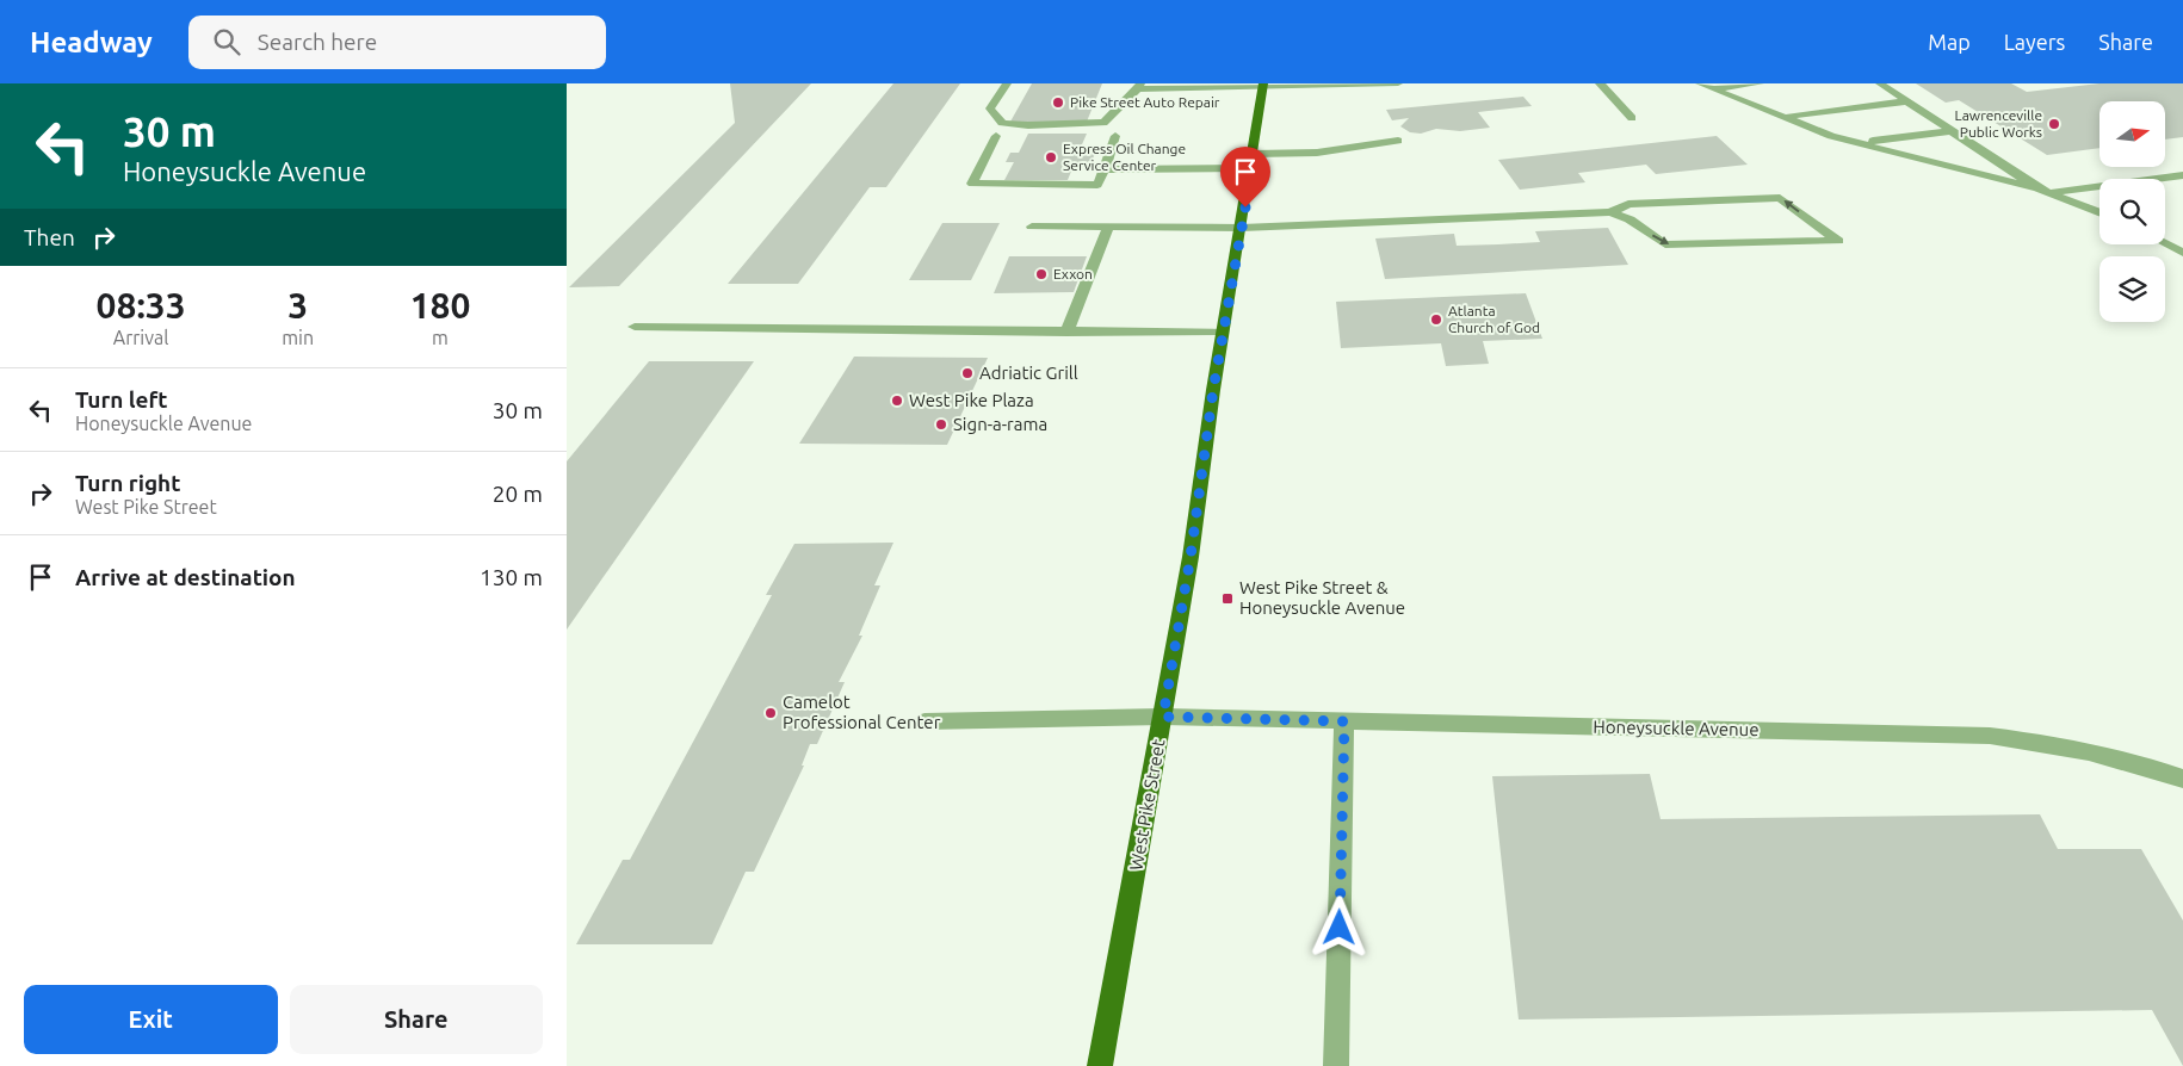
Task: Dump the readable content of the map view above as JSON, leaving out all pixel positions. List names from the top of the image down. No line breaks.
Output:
{"streets":{"main road":["West Pike Street"],"street":["Honeysuckle Avenue"]},"crossings":[["Honeysuckle Avenue","West Pike Street"]],"places":{"other":["Pike Street Auto Repair","Lawrenceville Public Works","Express Oil Change Service Center","Exxon","Atlanta Church of God","Adriatic Grill","West Pike Plaza","Sign-a-rama","Camelot Professional Center"],"transit":["West Pike Street & Honeysuckle Avenue"]},"north":"right","page":{"header":"Headway","search":"Search here","nav":["Map","Layers","Share"],"turn":["30 m","Honeysuckle Avenue"],"then":"Then","eta":["08:33","Arrival","3","min","180","m"],"list":[{"name":"Turn left","note":"Honeysuckle Avenue","value":"30 m"},{"name":"Turn right","note":"West Pike Street","value":"20 m"},{"name":"Arrive at destination","value":"130 m"}],"buttons":["Exit","Share"]}}
